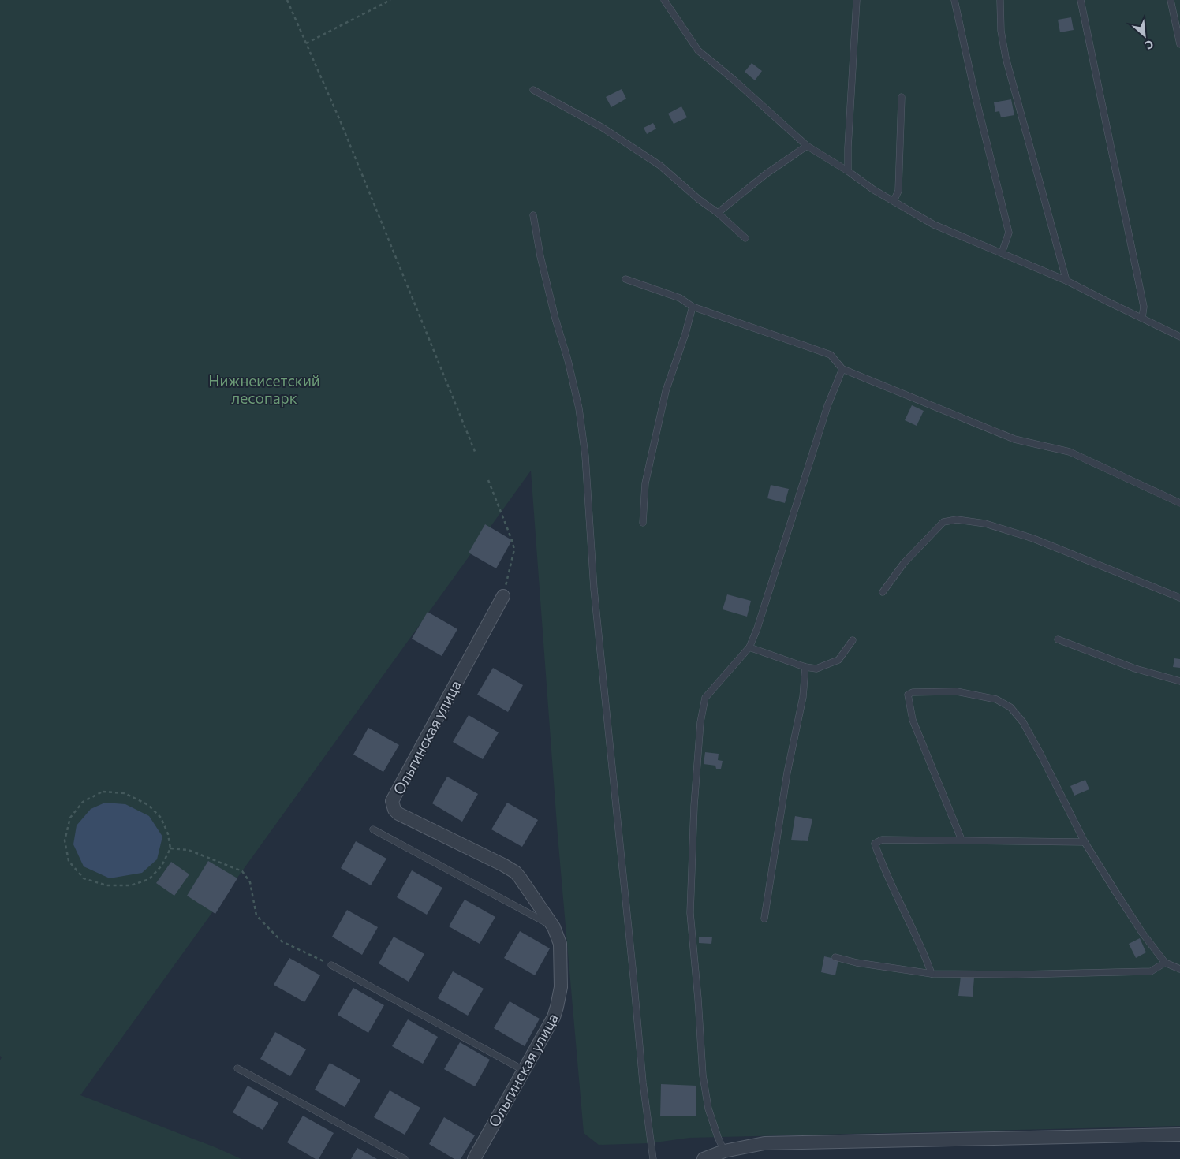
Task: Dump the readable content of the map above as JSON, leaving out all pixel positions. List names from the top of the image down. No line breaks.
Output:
{"streets":{"street":["Ольгинская улица"]},"parks":["Нижнеисетский лесопарк"],"north":"bottom right"}
